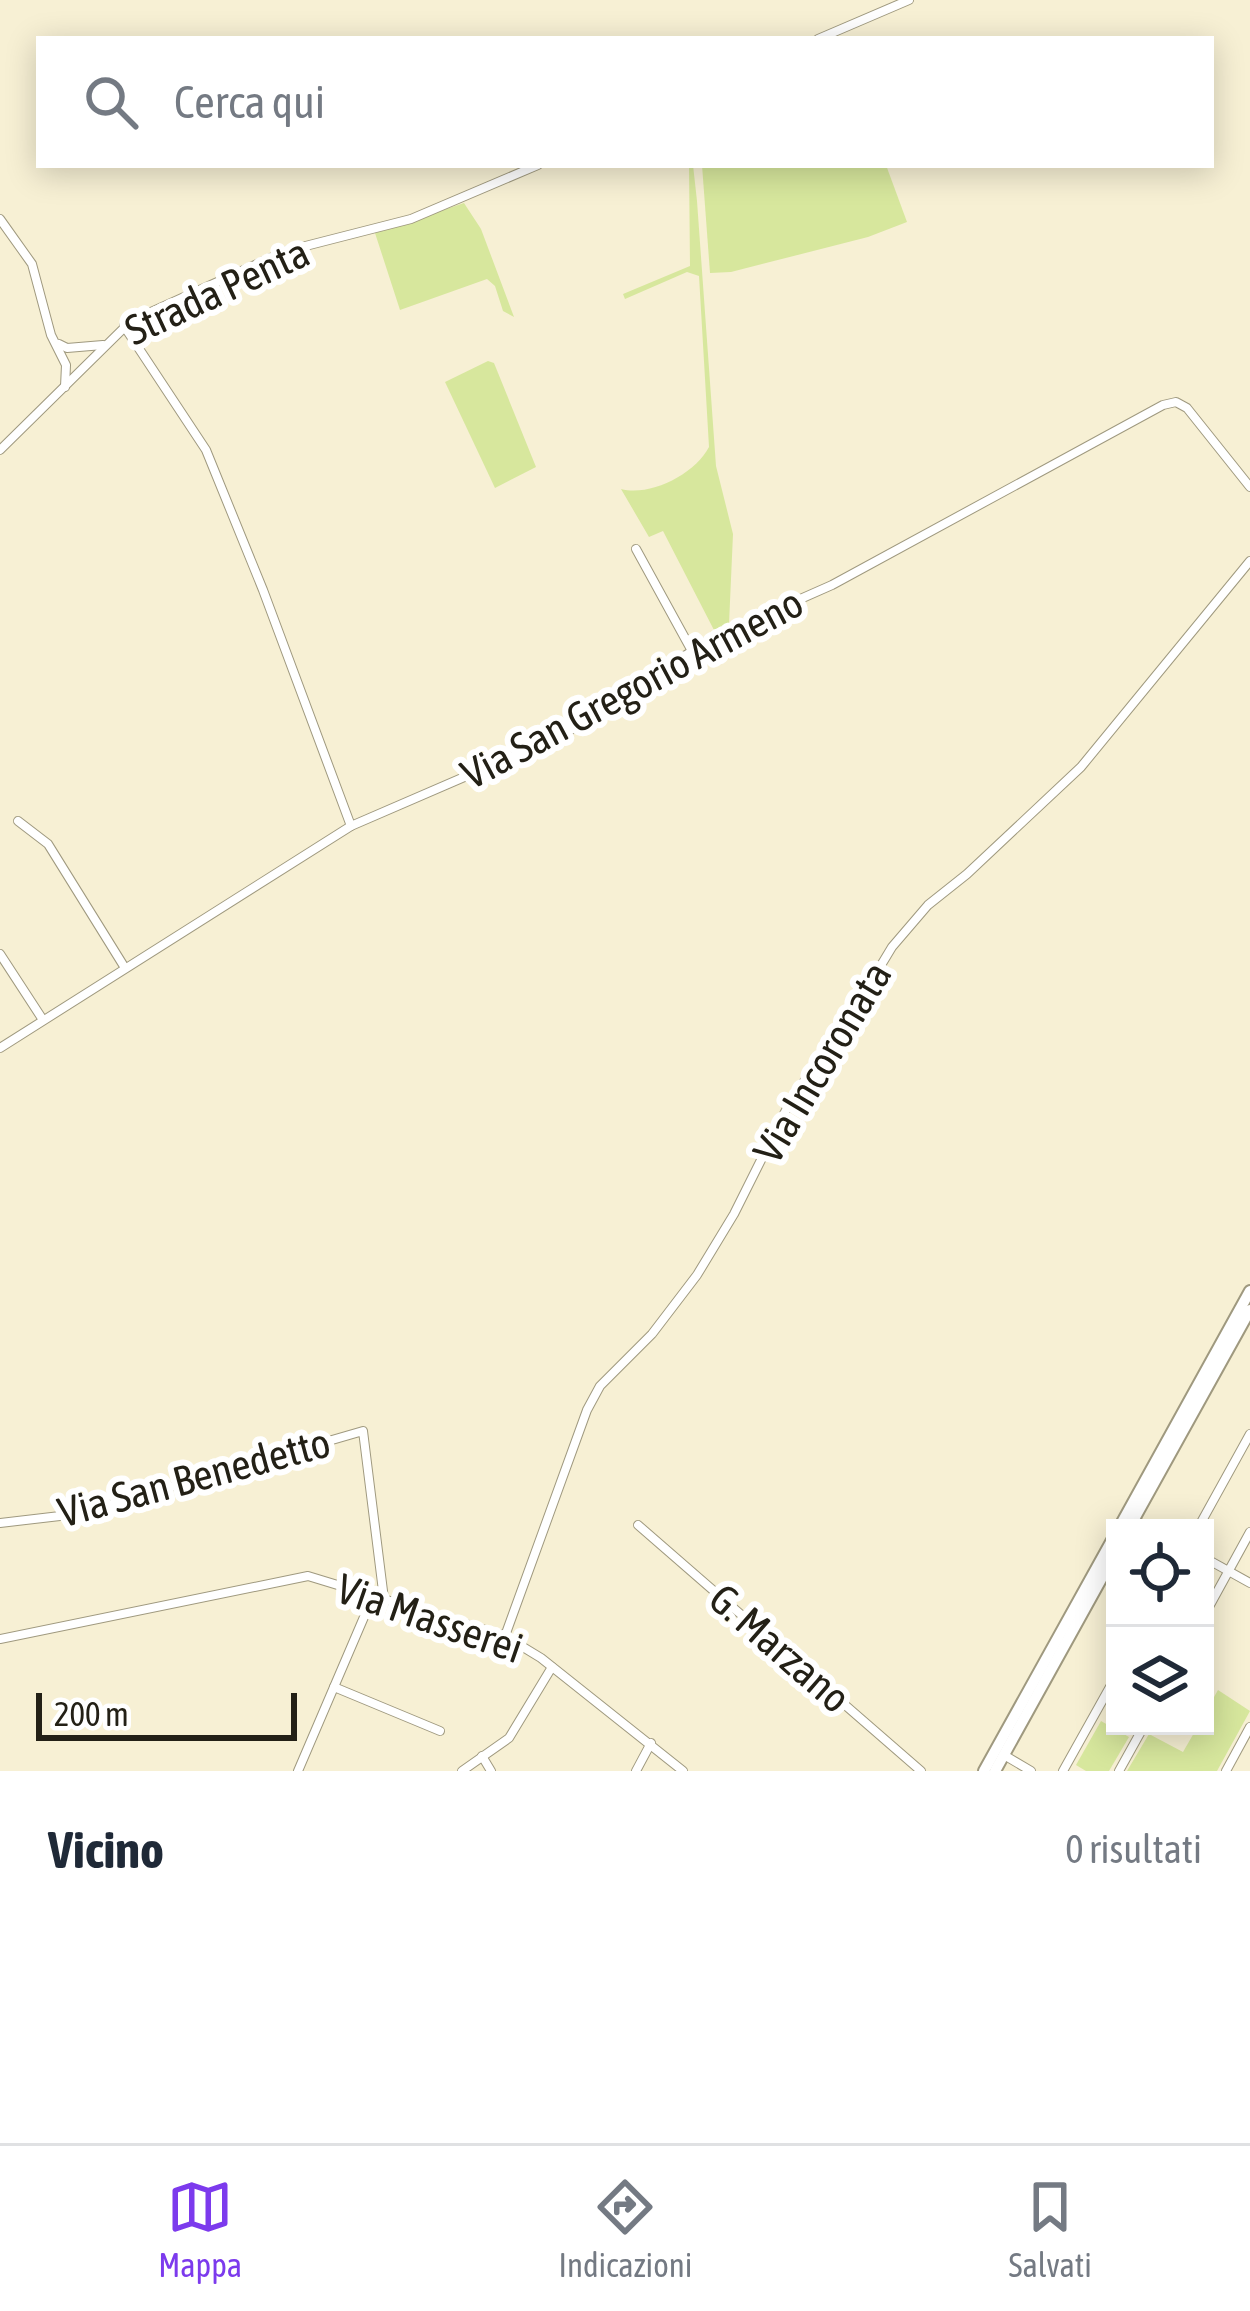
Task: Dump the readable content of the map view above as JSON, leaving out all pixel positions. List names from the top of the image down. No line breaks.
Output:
{"streets":{"street":["Strada Penta","Via San Gregorio Armeno","Via Incoronata","Via San Benedetto","Via Masserei","G. Marzano"]},"crossings":[["Via Incoronata","Via Masserei"],["Via San Benedetto","Via Masserei"]],"scale_bar":"200 m","page":{"search":"Cerca qui","scale":"200 m","heading":["Vicino","0 risultati"],"nav":["Mappa","Indicazioni","Salvati"]}}
